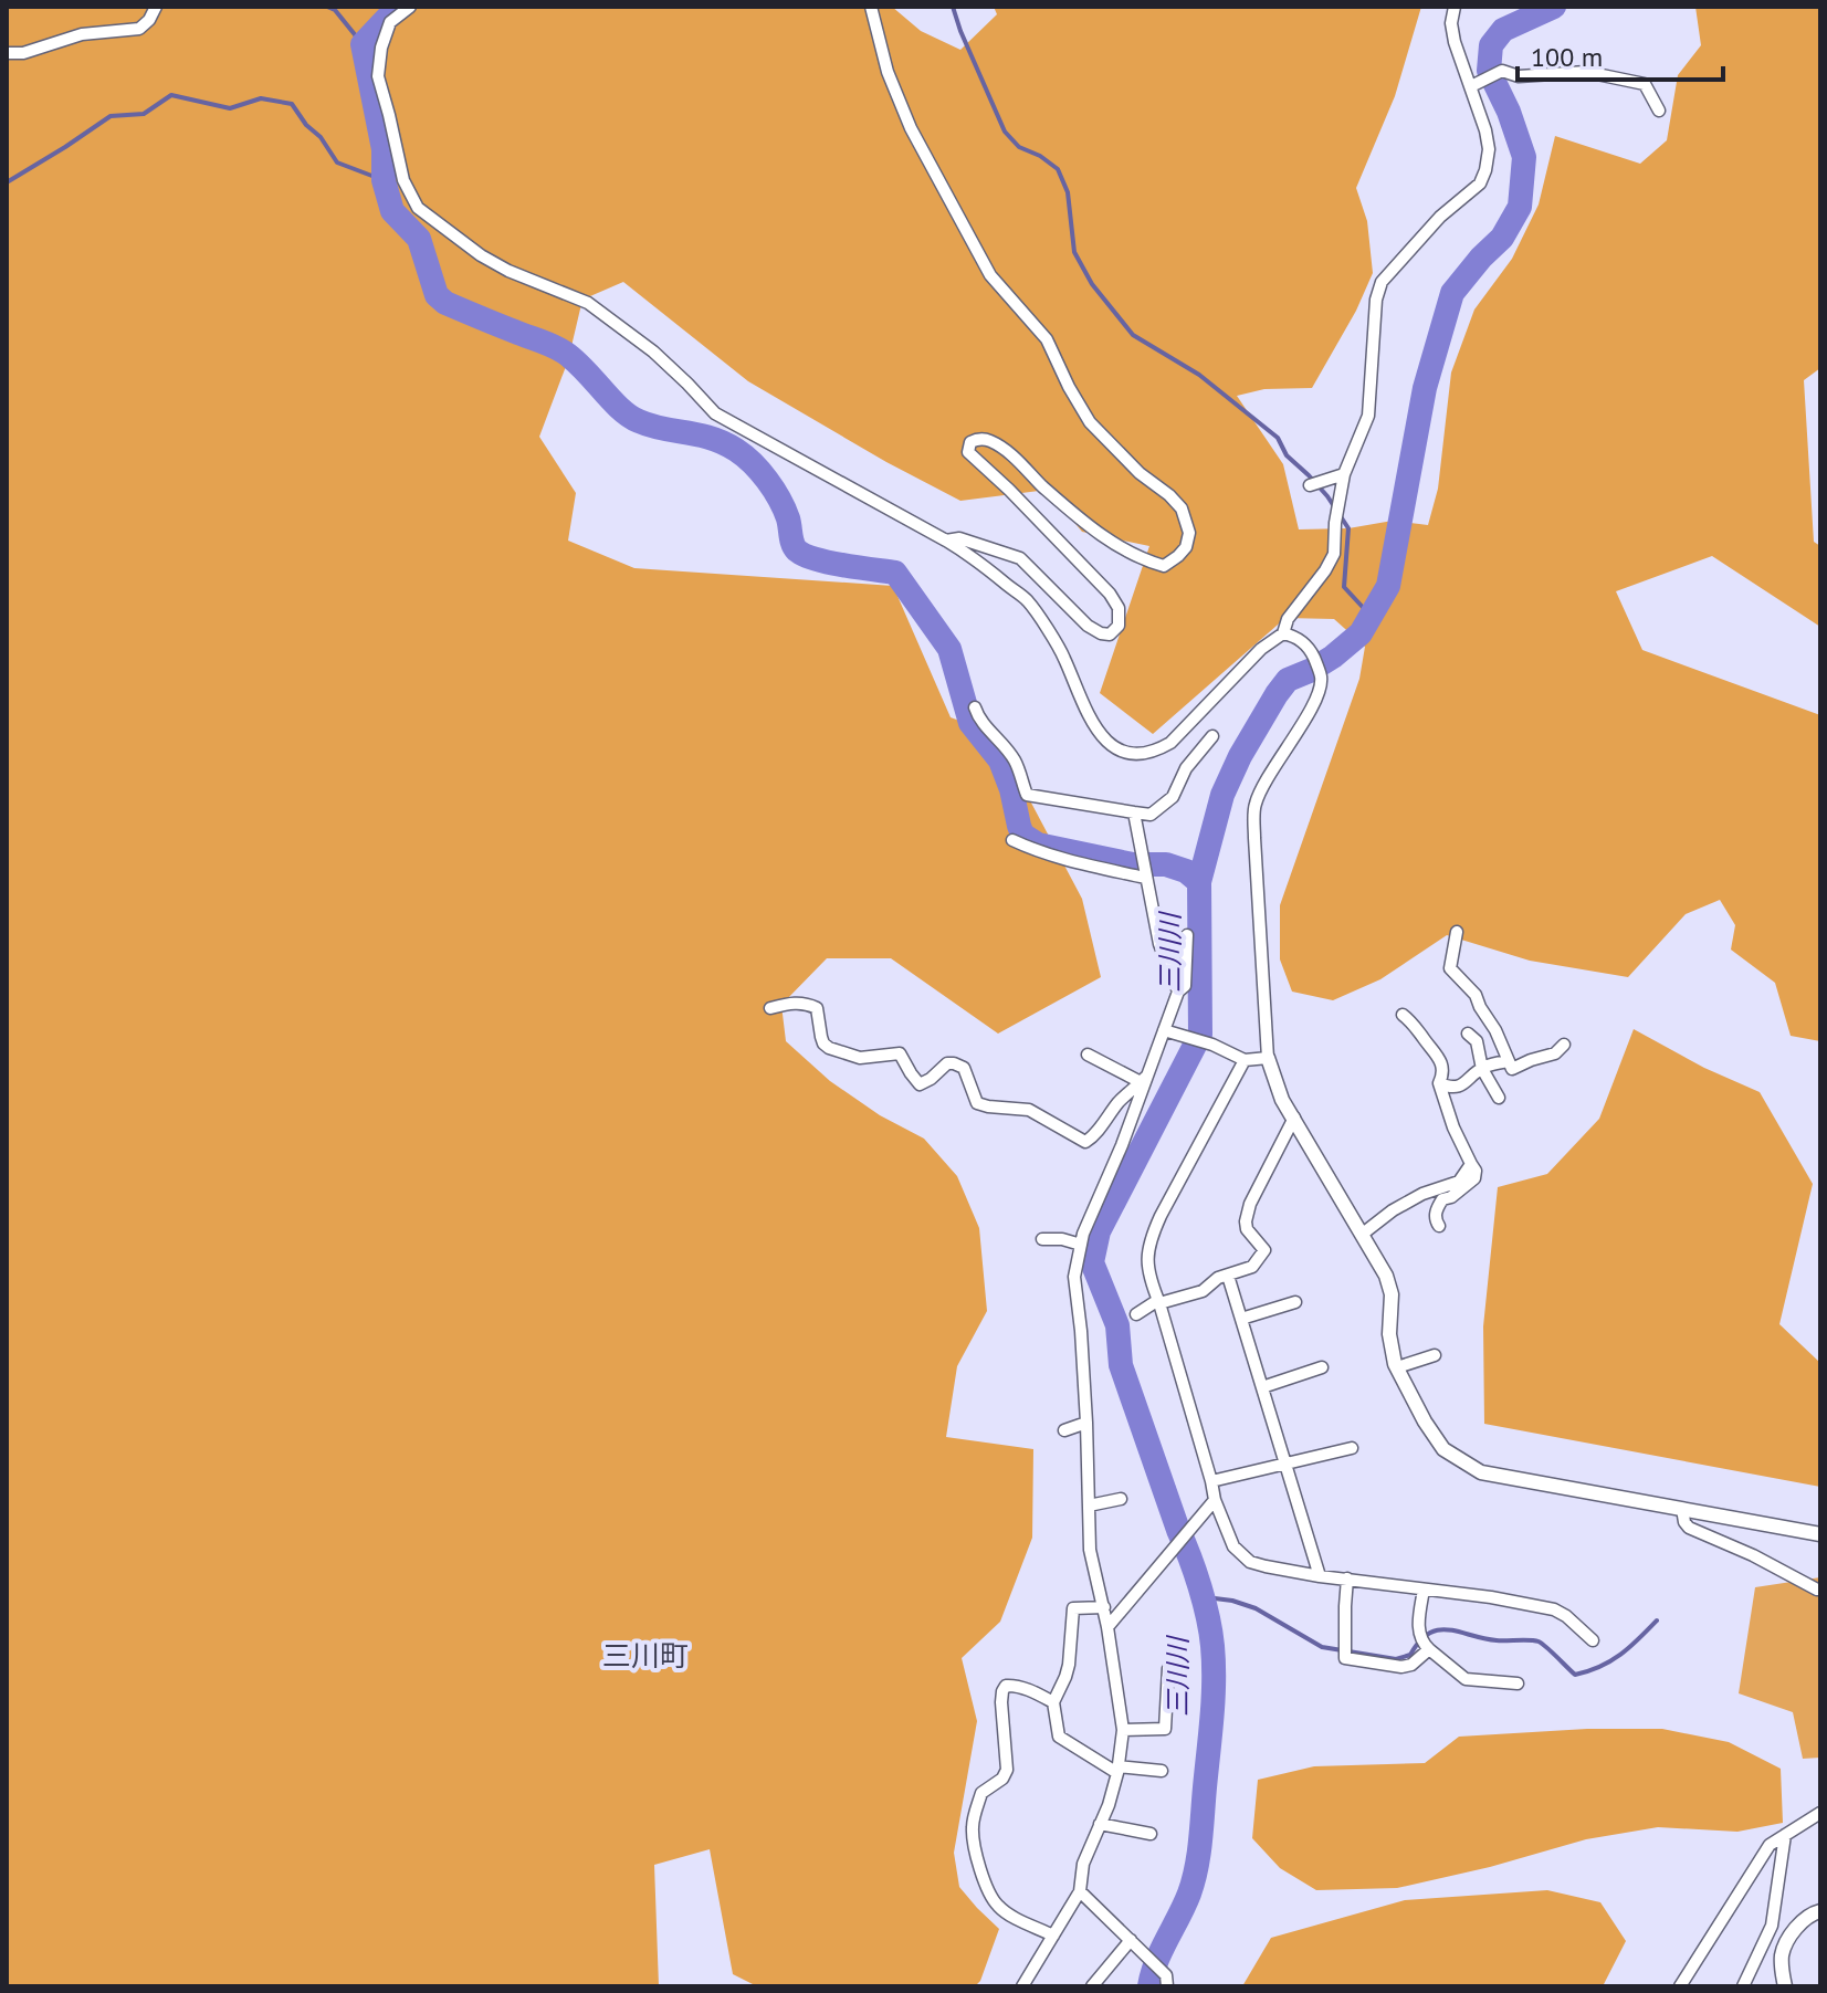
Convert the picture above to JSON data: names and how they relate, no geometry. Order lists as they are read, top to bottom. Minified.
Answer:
{"districts":["三川町"],"water":["三川川"],"scale_bar":"100 m"}
